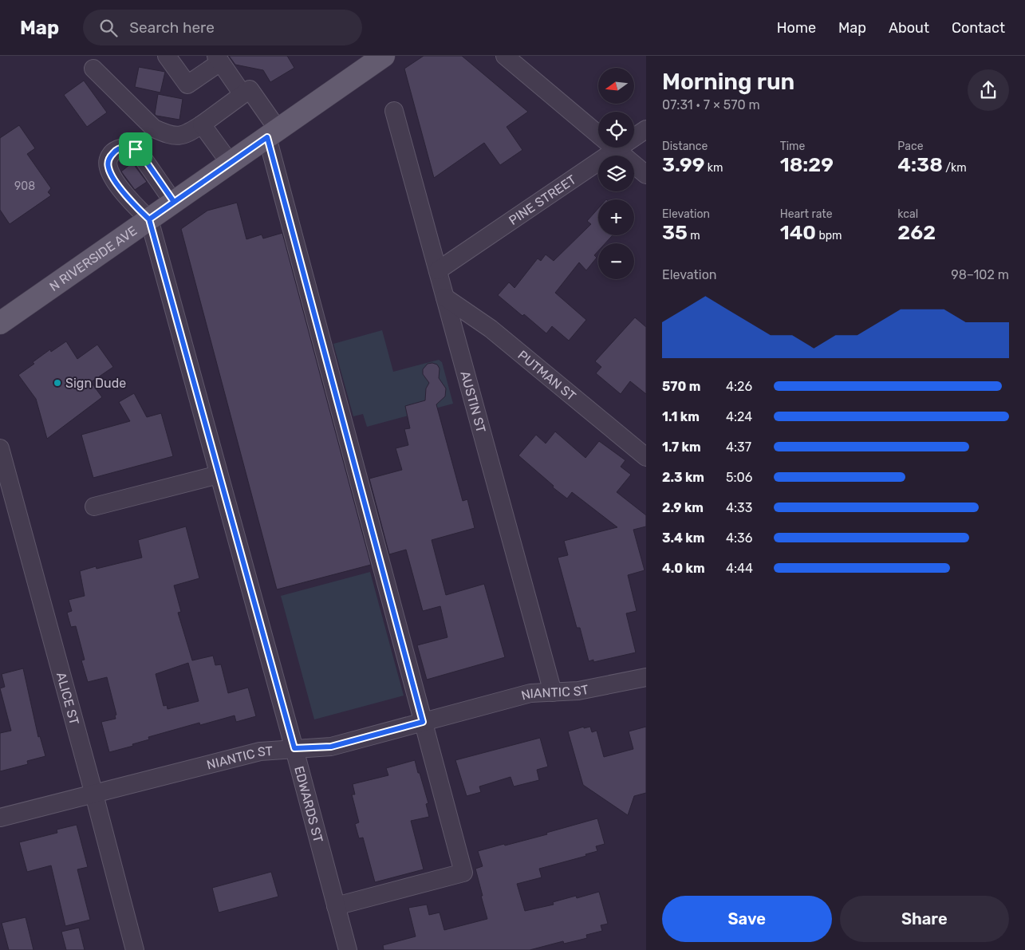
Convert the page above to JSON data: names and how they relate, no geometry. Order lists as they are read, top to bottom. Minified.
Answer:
{"streets":{"main road":["N RIVERSIDE AVE"],"street":["PINE STREET","PUTMAN ST","AUSTIN ST","NIANTIC ST","ALICE ST","EDWARDS ST"]},"crossings":[["PINE STREET","AUSTIN ST"],["N RIVERSIDE AVE","EDWARDS ST"],["PUTMAN ST","AUSTIN ST"],["AUSTIN ST","NIANTIC ST"],["NIANTIC ST","ALICE ST"],["NIANTIC ST","EDWARDS ST"]],"places":["Sign Dude"],"house_numbers":["908"],"north":"left","page":{"header":"Map","search":"Search here","nav":["Home","Map","About","Contact"],"heading":["Morning run","07:31 · 7 × 570 m"],"map_buttons":["+","−"],"stats":[["Distance","3.99 km"],["Time","18:29"],["Pace","4:38 /km"],["Elevation","35 m"],["Heart rate","140 bpm"],["kcal","262"]],"chart":["Elevation","98–102 m"],"list":[{"name":"570 m","note":"4:26"},{"name":"1.1 km","note":"4:24"},{"name":"1.7 km","note":"4:37"},{"name":"2.3 km","note":"5:06"},{"name":"2.9 km","note":"4:33"},{"name":"3.4 km","note":"4:36"},{"name":"4.0 km","note":"4:44"}],"buttons":["Save","Share"]}}
